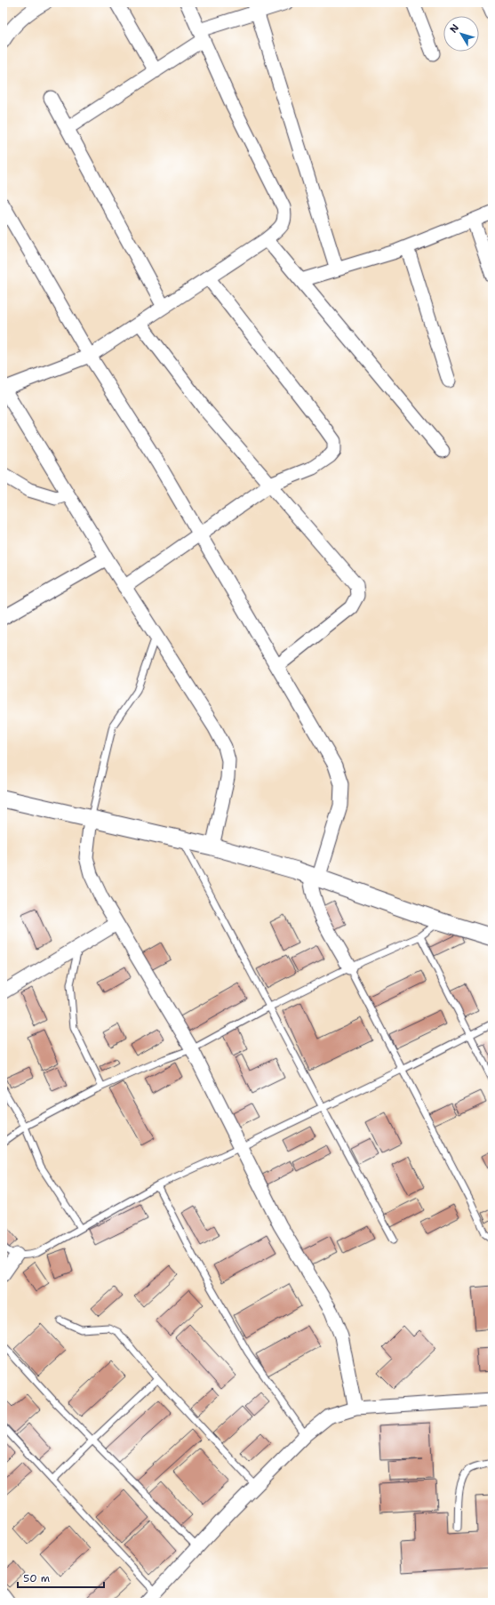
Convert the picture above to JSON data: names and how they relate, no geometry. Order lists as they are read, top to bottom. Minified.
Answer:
{"scale_bar":"50 m","north":"top left"}
